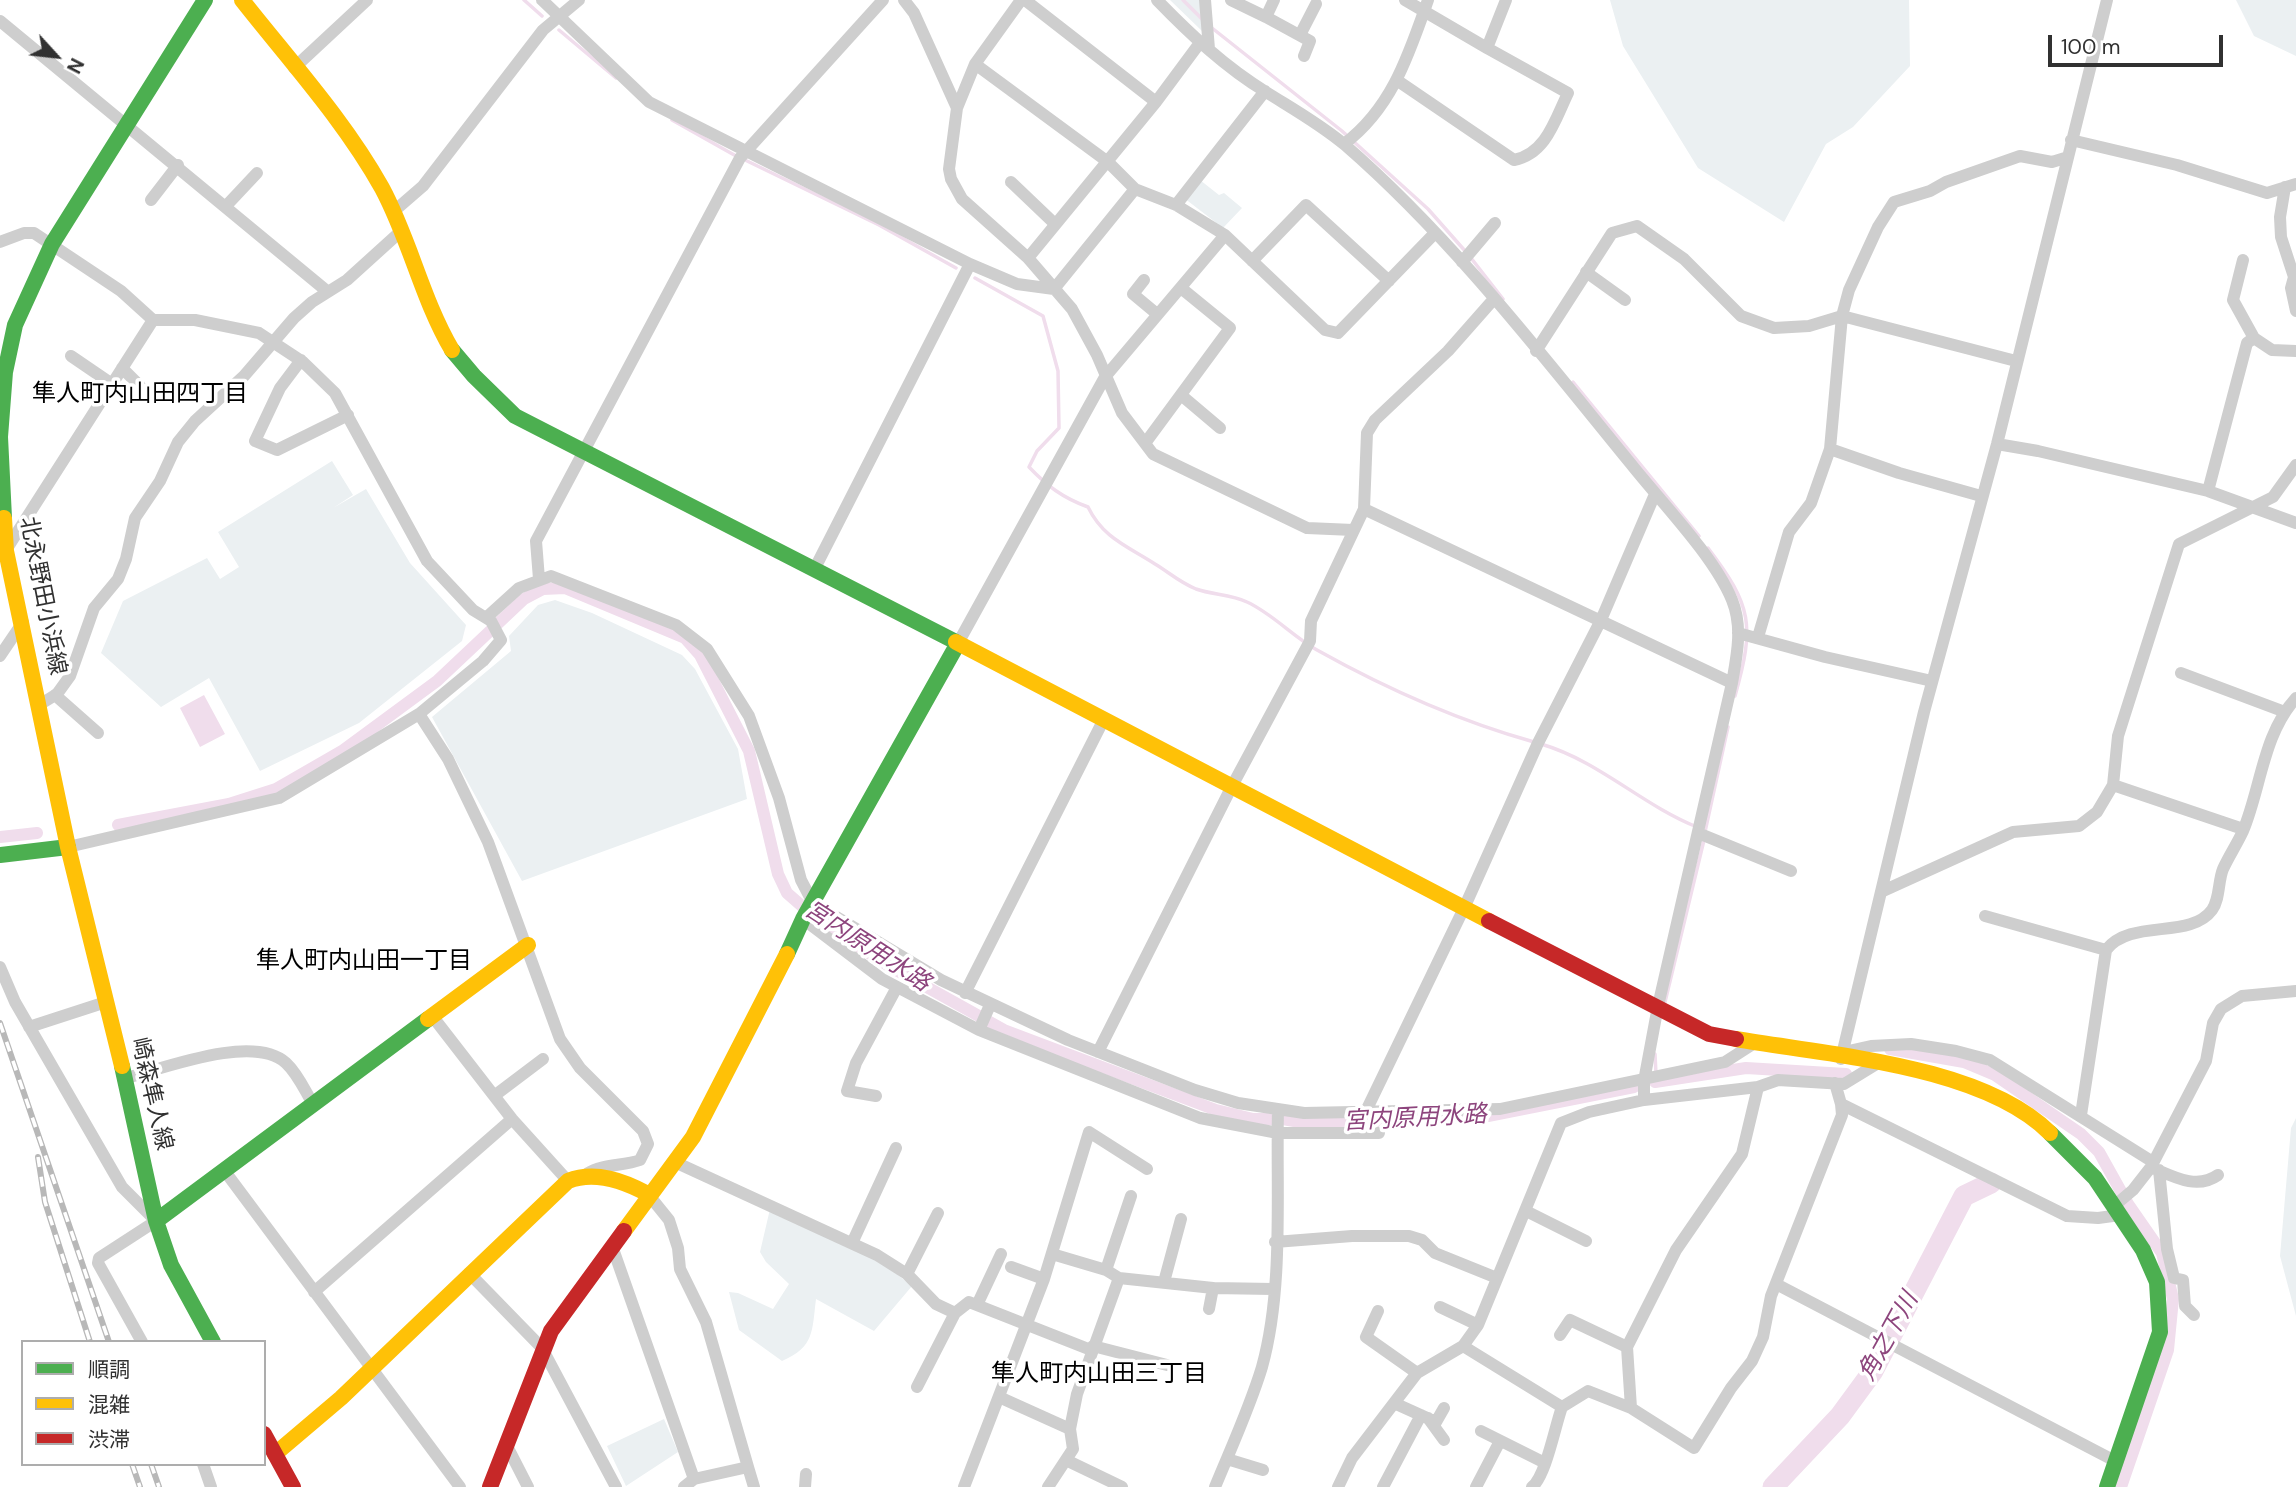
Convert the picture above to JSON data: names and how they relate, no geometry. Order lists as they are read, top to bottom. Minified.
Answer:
{"streets":{"street":["北永野田小浜線","崎森隼人線"]},"crossings":[["北永野田小浜線","崎森隼人線"]],"districts":["隼人町内山田四丁目","隼人町内山田一丁目","隼人町内山田三丁目"],"water":["宮内原用水路","角之下川"],"legend":["順調","混雑","渋滞"],"scale_bar":"100 m","north":"bottom right"}
